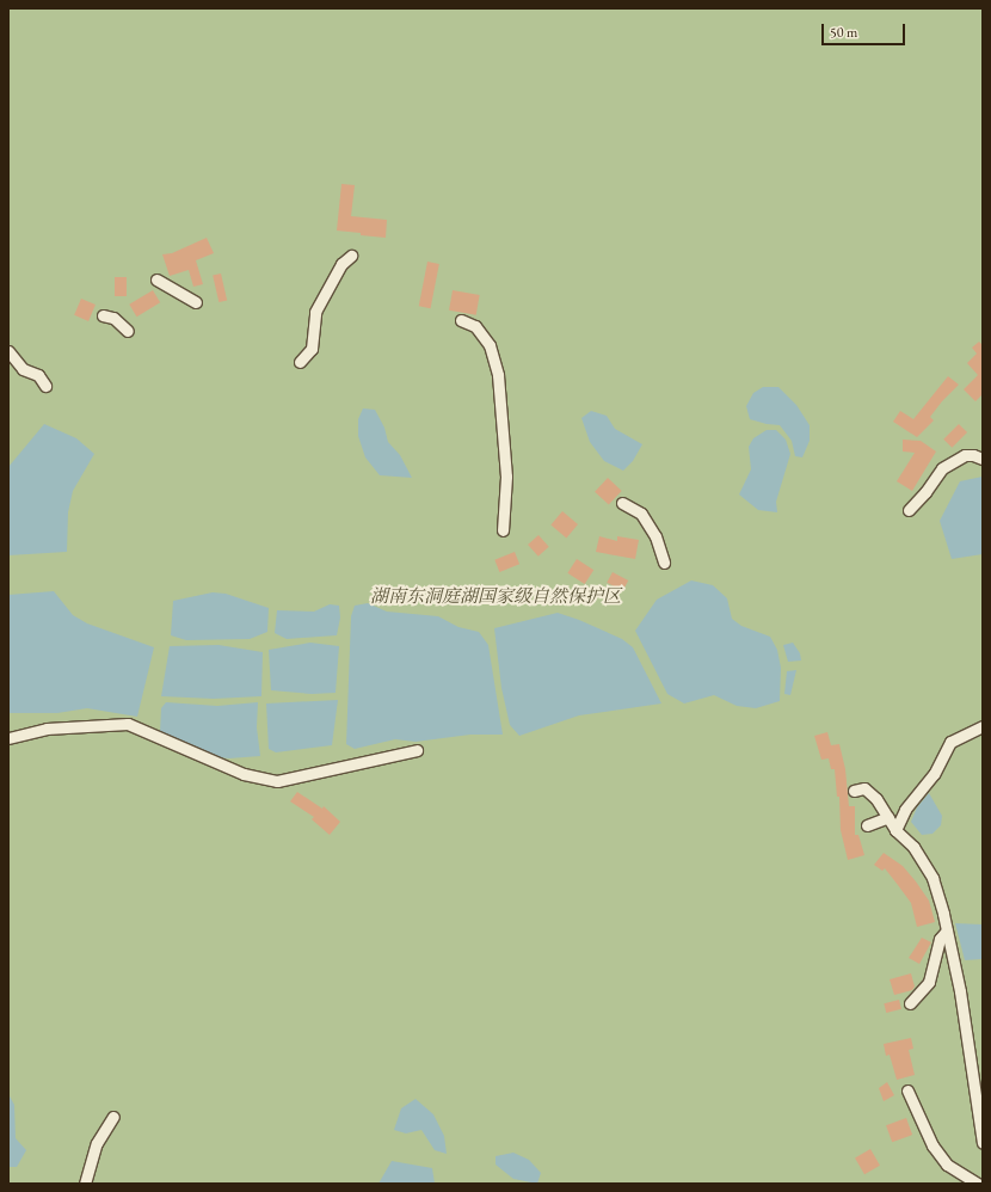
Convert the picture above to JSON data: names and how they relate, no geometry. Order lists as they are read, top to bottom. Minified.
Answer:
{"parks":["湖南东洞庭湖国家级自然保护区"],"scale_bar":"50 m"}
